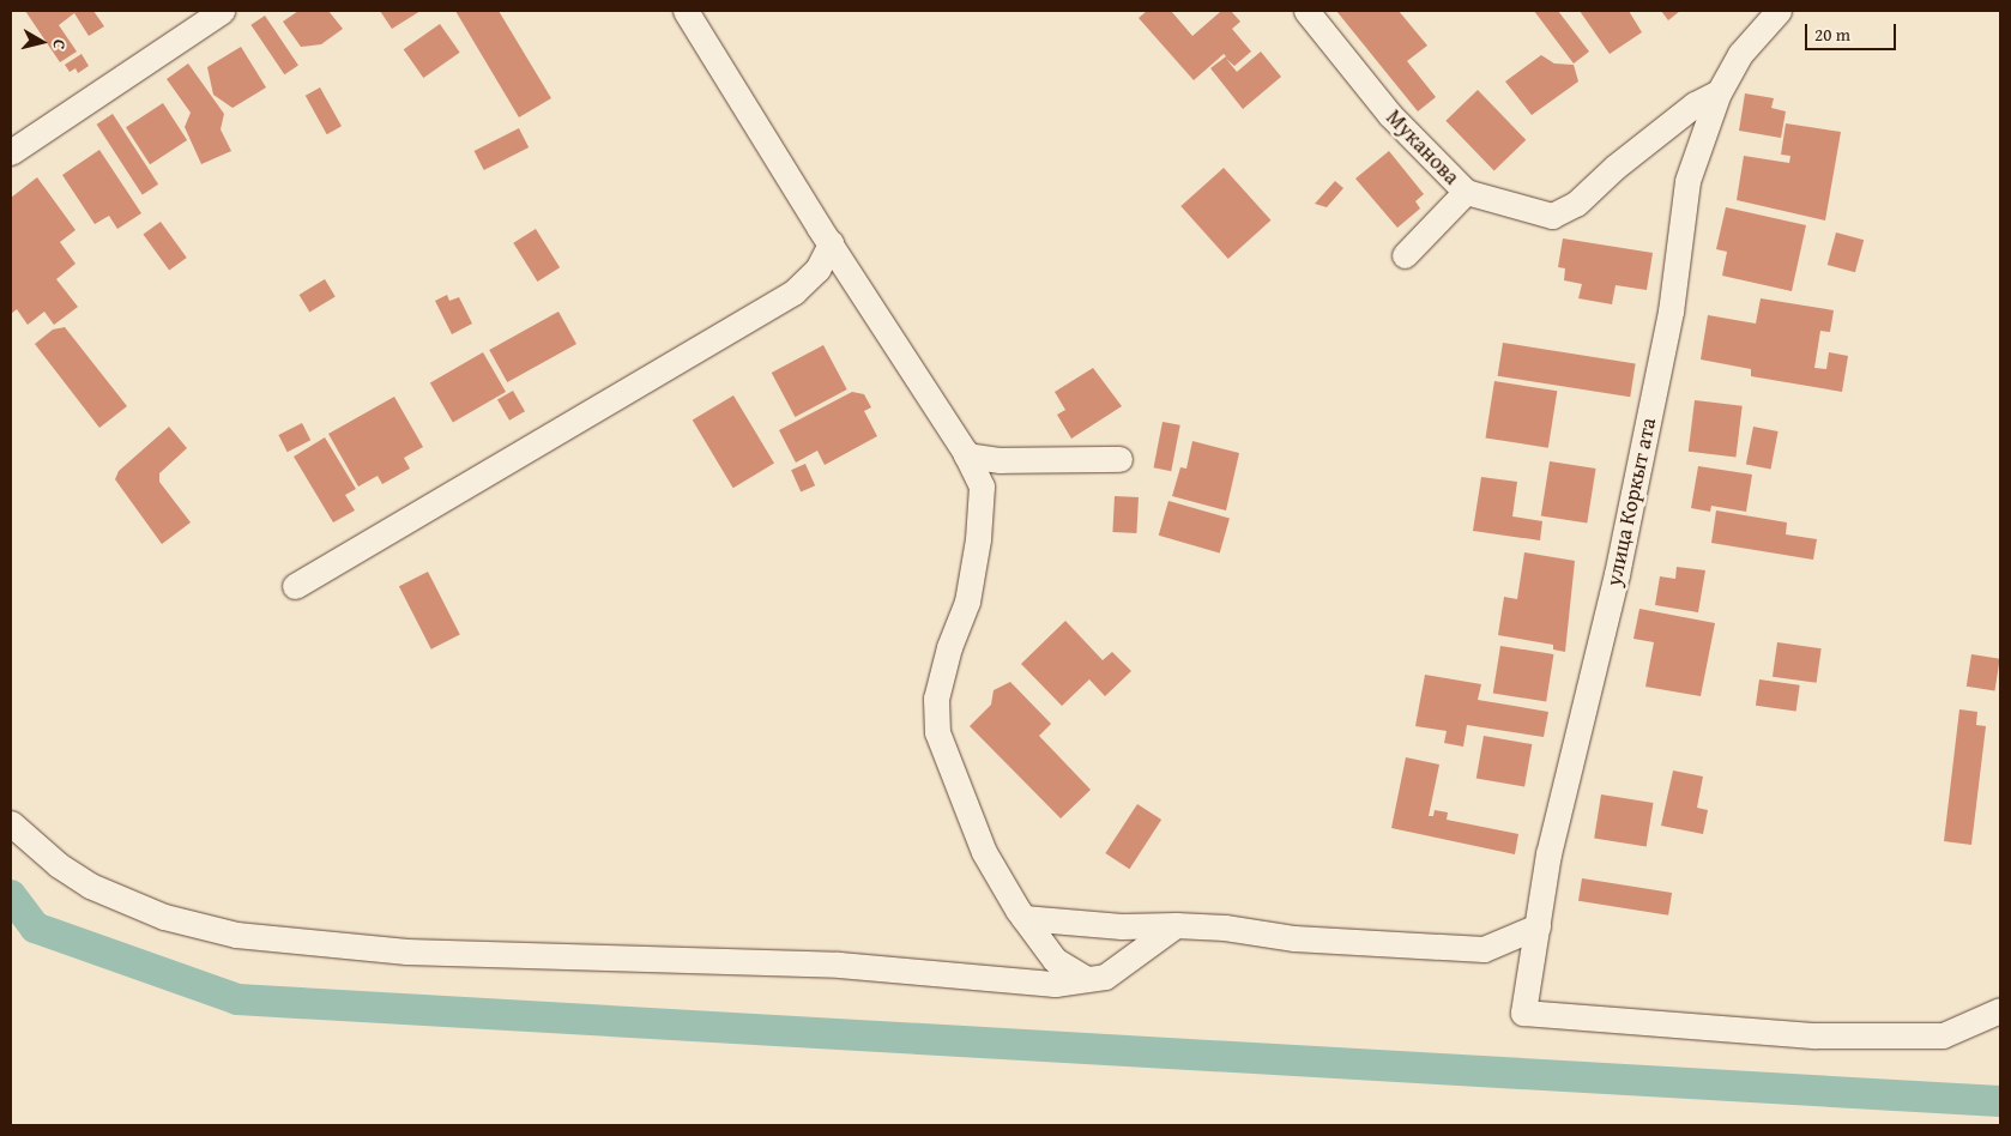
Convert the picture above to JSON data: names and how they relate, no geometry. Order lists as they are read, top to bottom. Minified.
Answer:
{"streets":{"street":["Муканова","улица Коркыт ата"]},"crossings":[["Муканова","улица Коркыт ата"]],"scale_bar":"20 m","north":"right"}
